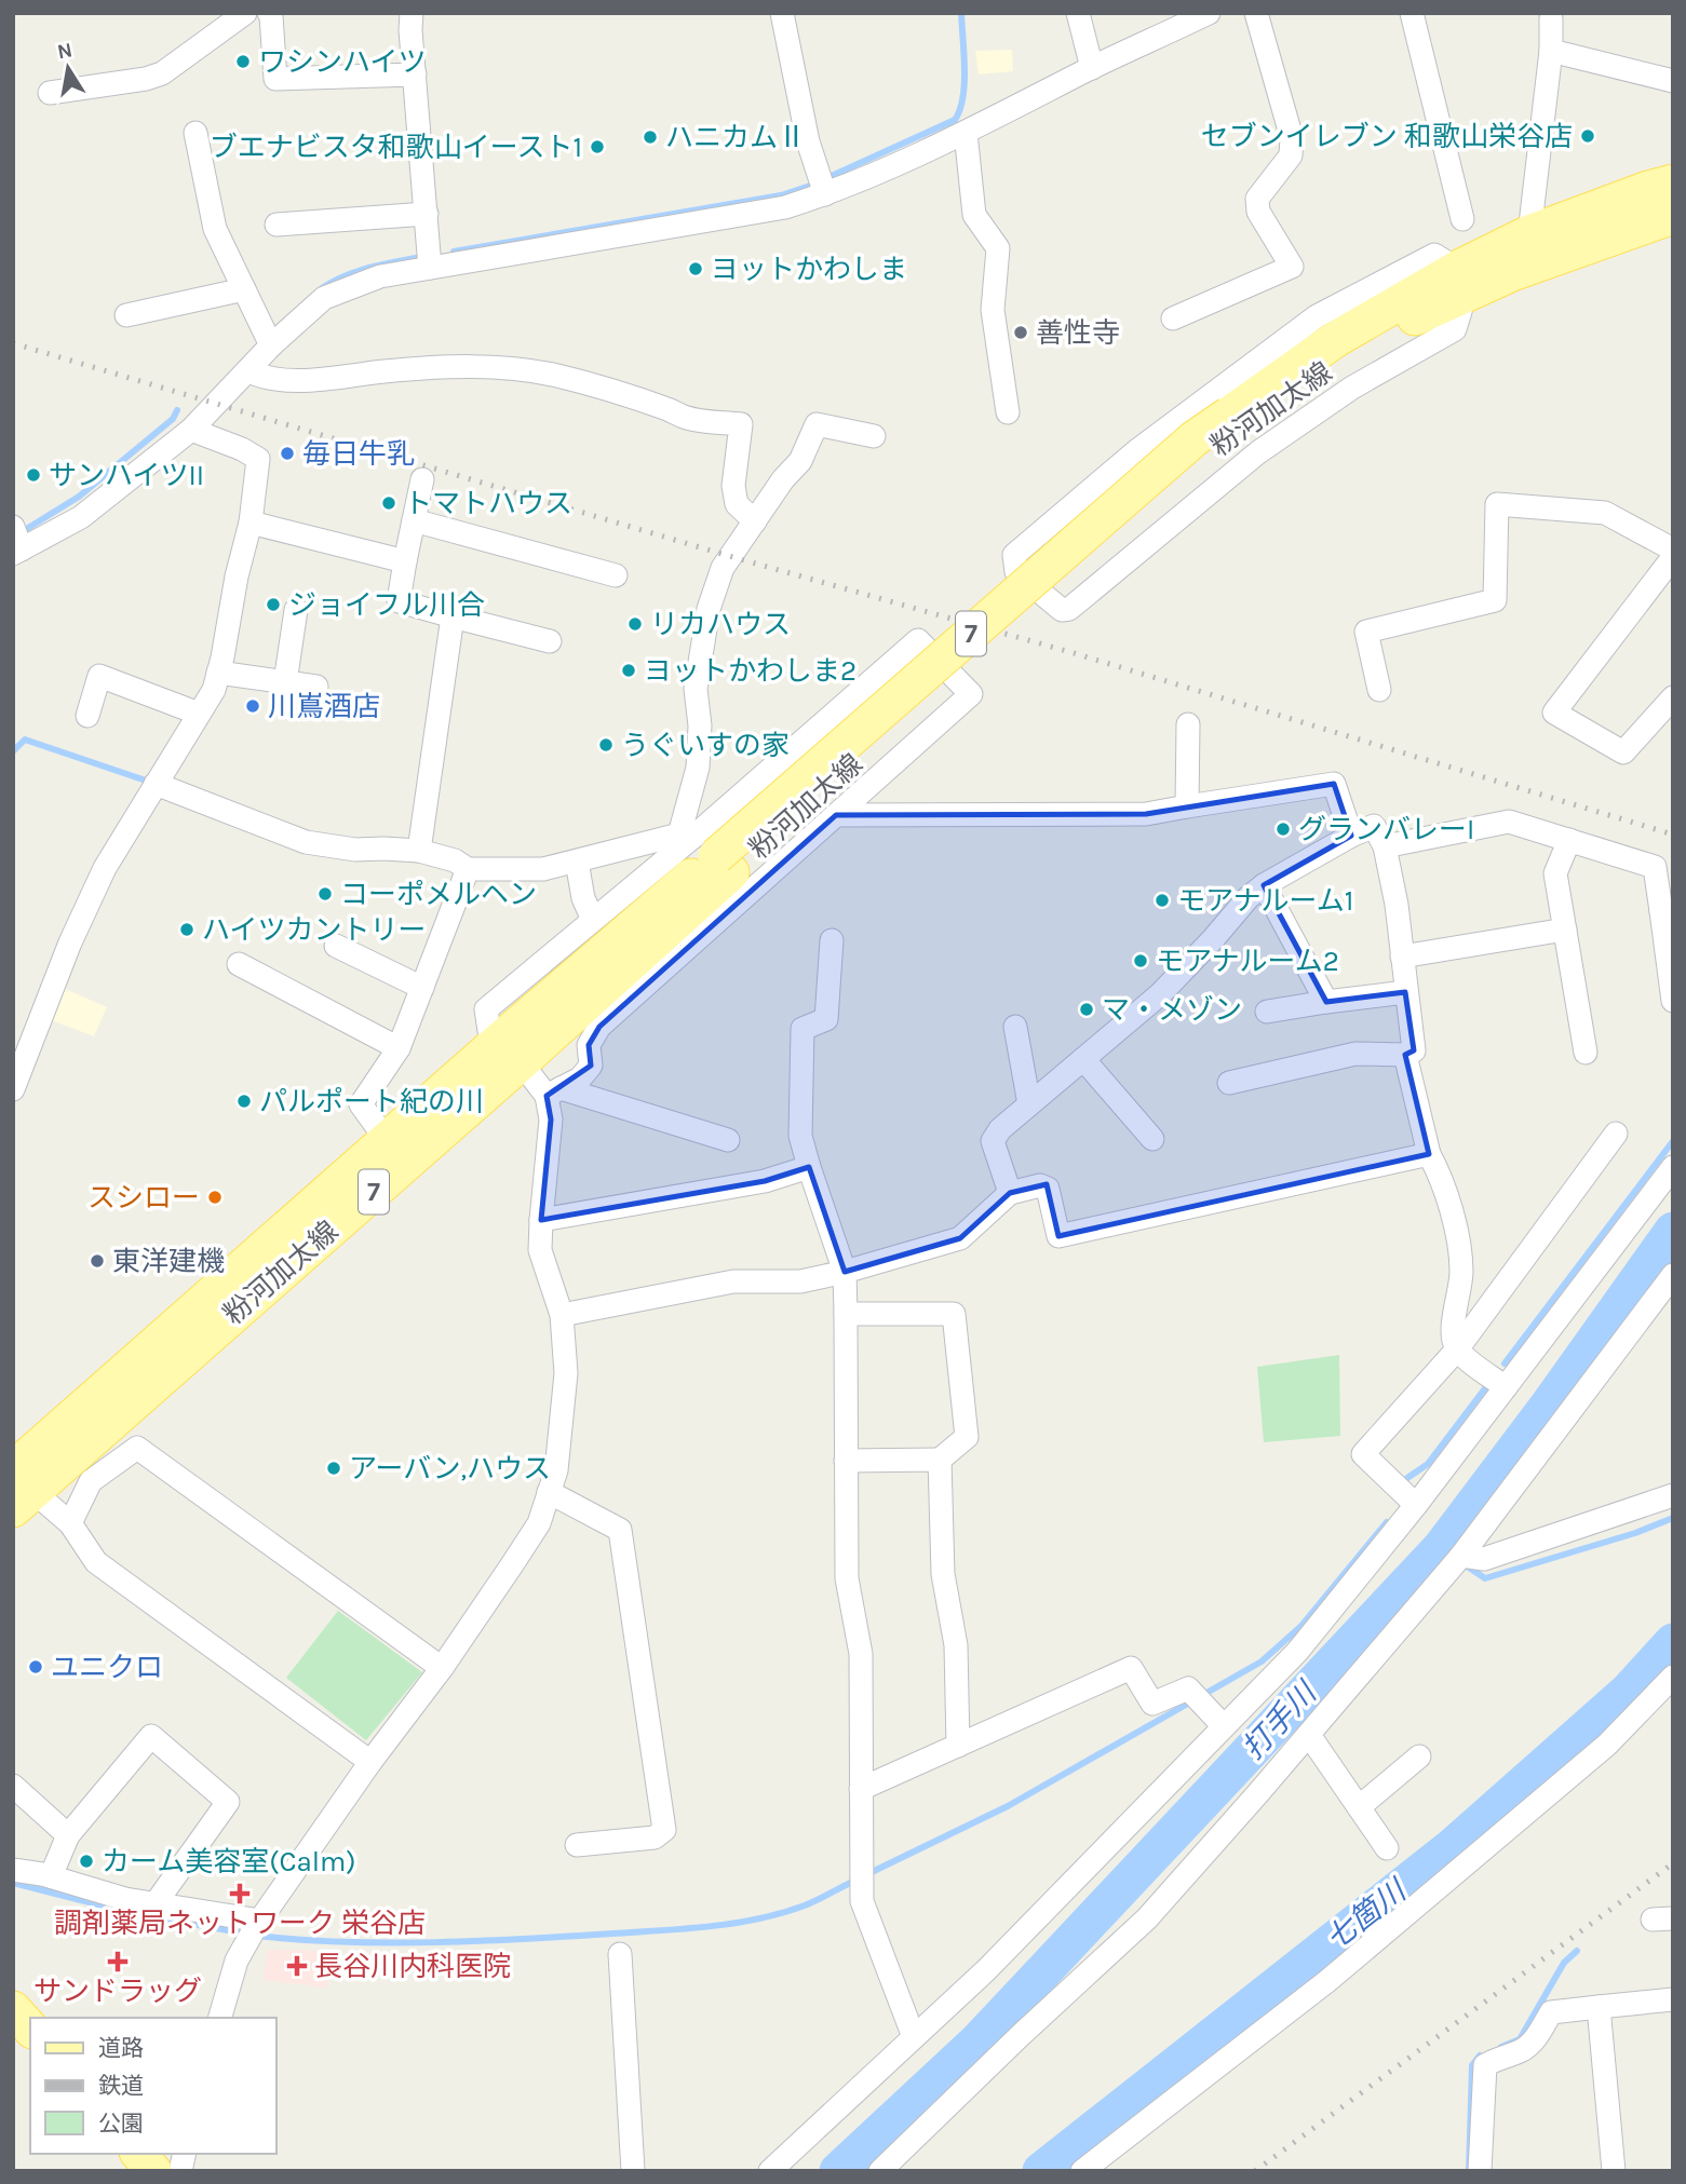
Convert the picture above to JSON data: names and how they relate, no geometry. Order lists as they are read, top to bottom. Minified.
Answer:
{"streets":{"main road":["粉河加太線","7"]},"water":["打手川","七箇川"],"places":{"other":["ワシンハイツ","セブンイレブン 和歌山栄谷店","ハニカムⅡ","ブエナビスタ和歌山イースト1","ヨットかわしま","善性寺","毎日牛乳","サンハイツII","トマトハウス","ジョイフル川合","リカハウス","ヨットかわしま2","川嶌酒店","うぐいすの家","グランバレーI","コーポメルヘン","モアナルーム1","ハイツカントリー","モアナルーム2","マ・メゾン","パルポート紀の川","スシロー","東洋建機","アーバン,ハウス","ユニクロ","カーム美容室(Calm)"],"health":["調剤薬局ネットワーク 栄谷店","サンドラッグ","長谷川内科医院"]},"legend":["道路","鉄道","公園"],"north":"top"}
